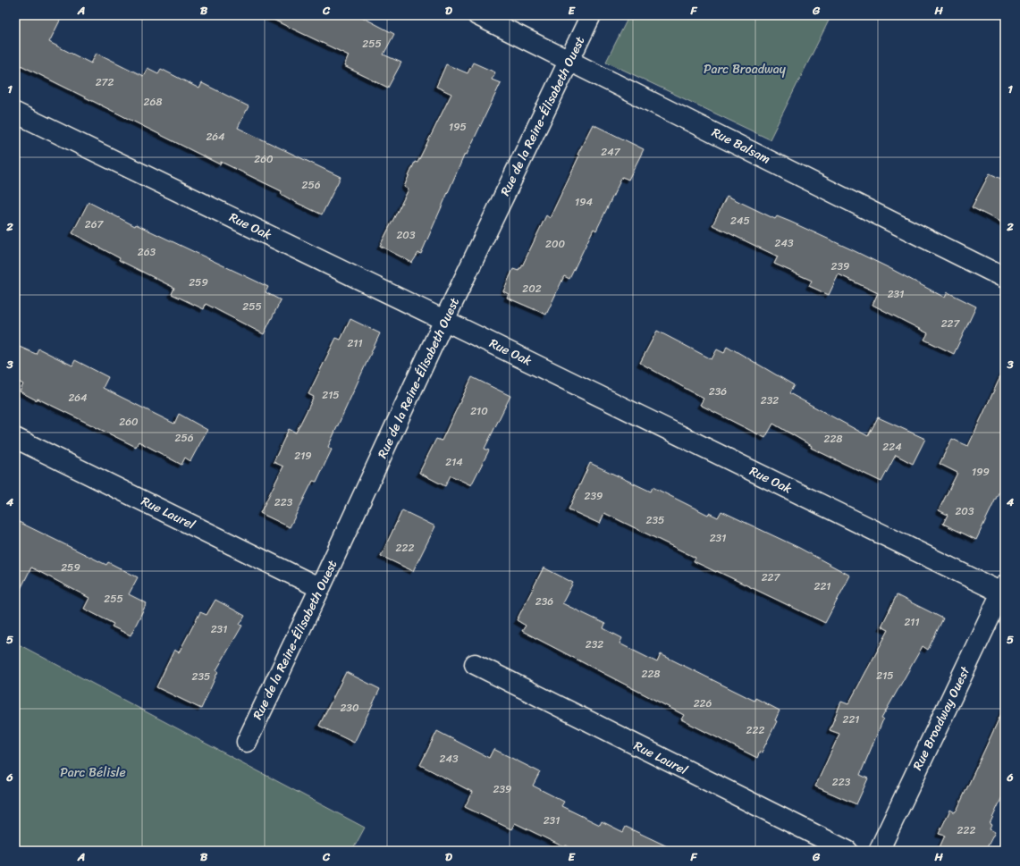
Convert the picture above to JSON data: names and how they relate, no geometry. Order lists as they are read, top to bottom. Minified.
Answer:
{"streets":{"street":["Rue de la Reine-Élisabeth Ouest","Rue Balsam","Rue Oak","Rue Laurel","Rue Broadway Ouest"]},"crossings":[["Rue de la Reine-Élisabeth Ouest","Rue Balsam"],["Rue de la Reine-Élisabeth Ouest","Rue Oak"],["Rue de la Reine-Élisabeth Ouest","Rue Laurel"],["Rue Oak","Rue Broadway Ouest"]],"parks":["Parc Broadway","Parc Bélisle"],"house_numbers":["255","272","268","195","264","247","260","256","194","245","267","203","243","200","263","239","259","202","231","255","227","211","236","215","264","232","210","260","256","228","224","219","214","199","239","223","203","235","231","222","259","227","221","255","236","211","231","232","228","215","235","226","230","221","222","243","223","239","231","222"],"grid":{"columns":["A","B","C","D","E","F","G","H"],"rows":["1","2","3","4","5","6"]}}
